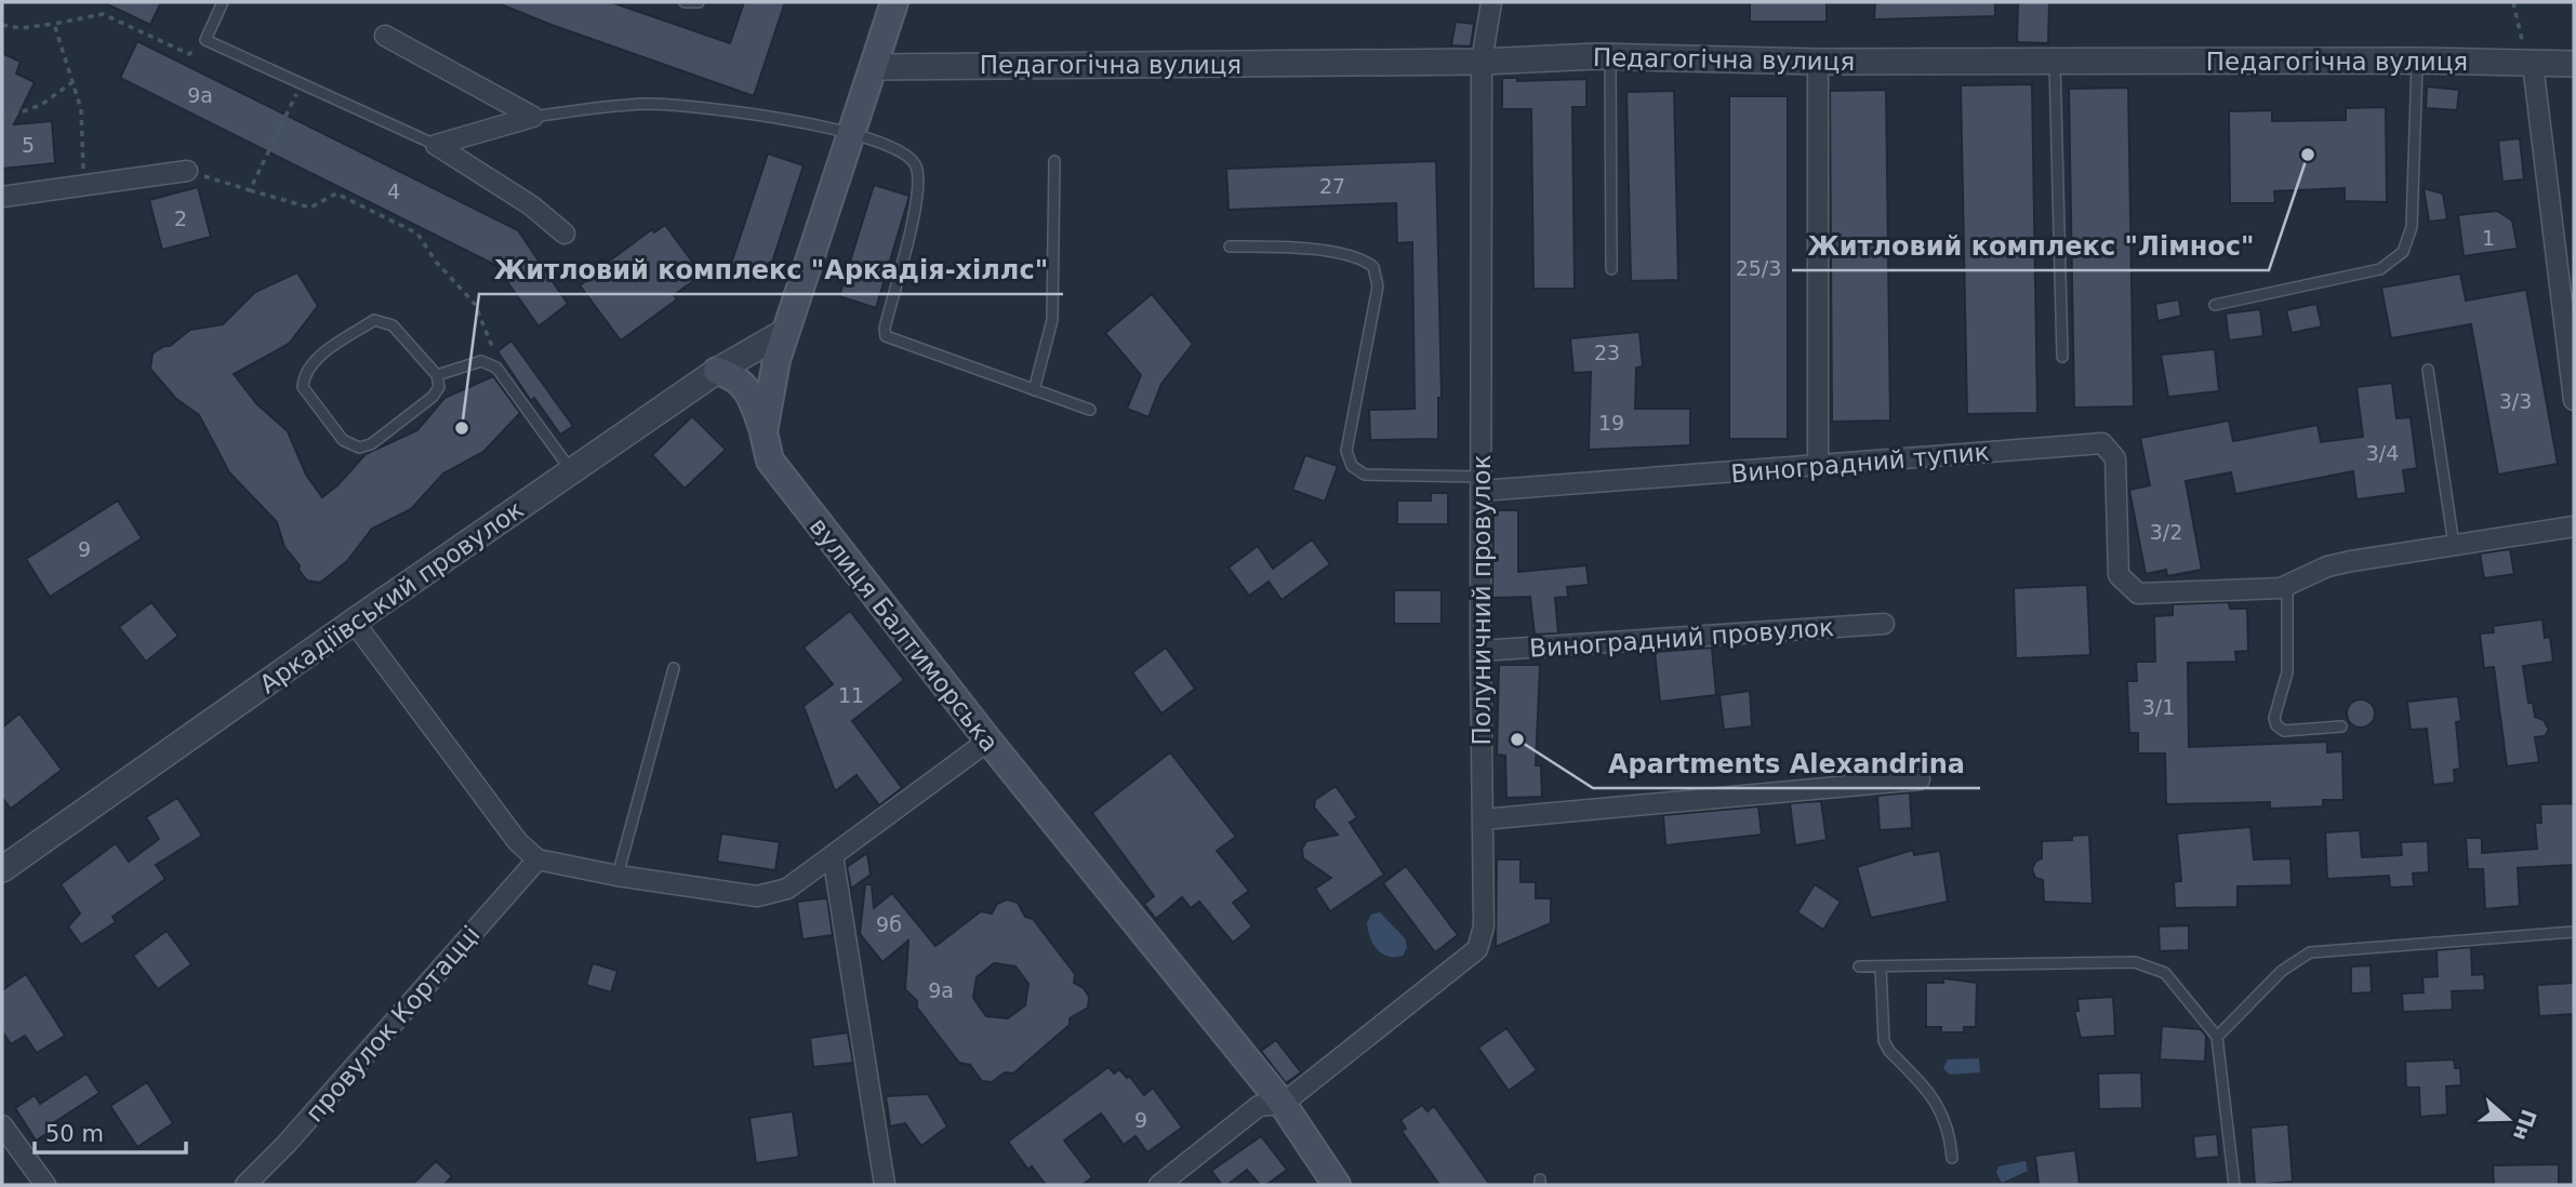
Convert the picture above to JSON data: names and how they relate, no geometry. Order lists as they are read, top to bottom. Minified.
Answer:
{"streets":{"main road":["вулиця Балтиморська"],"street":["Педагогічна вулиця","Виноградний тупик","Аркадіївський провулок","Полуничний провулок","Виноградний провулок","провулок Кортацці"]},"crossings":[["Педагогічна вулиця","Полуничний провулок"],["Педагогічна вулиця","вулиця Балтиморська"],["Виноградний тупик","Полуничний провулок"],["Аркадіївський провулок","вулиця Балтиморська"],["Полуничний провулок","вулиця Балтиморська"],["Полуничний провулок","Виноградний провулок"]],"places":["Житловий комплекс \"Лімнос\"","Житловий комплекс \"Аркадія-хіллс\"","Apartments Alexandrina"],"house_numbers":["9а","5","27","4","2","1","25/3","23","3/3","19","3/4","3/2","9","11","3/1","9б","9а","9"],"scale_bar":"50 m","north":"right"}
